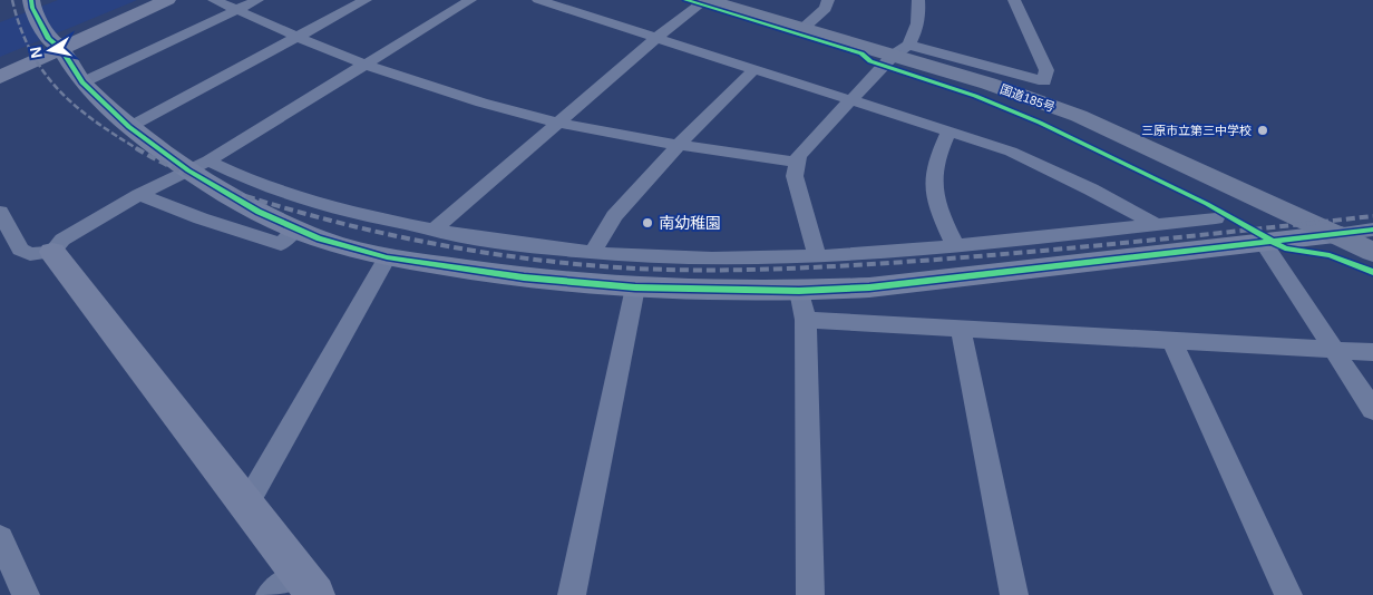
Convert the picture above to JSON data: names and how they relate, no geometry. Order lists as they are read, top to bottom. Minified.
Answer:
{"streets":{"highway":["国道185号"]},"places":["三原市立第三中学校","南幼稚園"],"north":"left"}
